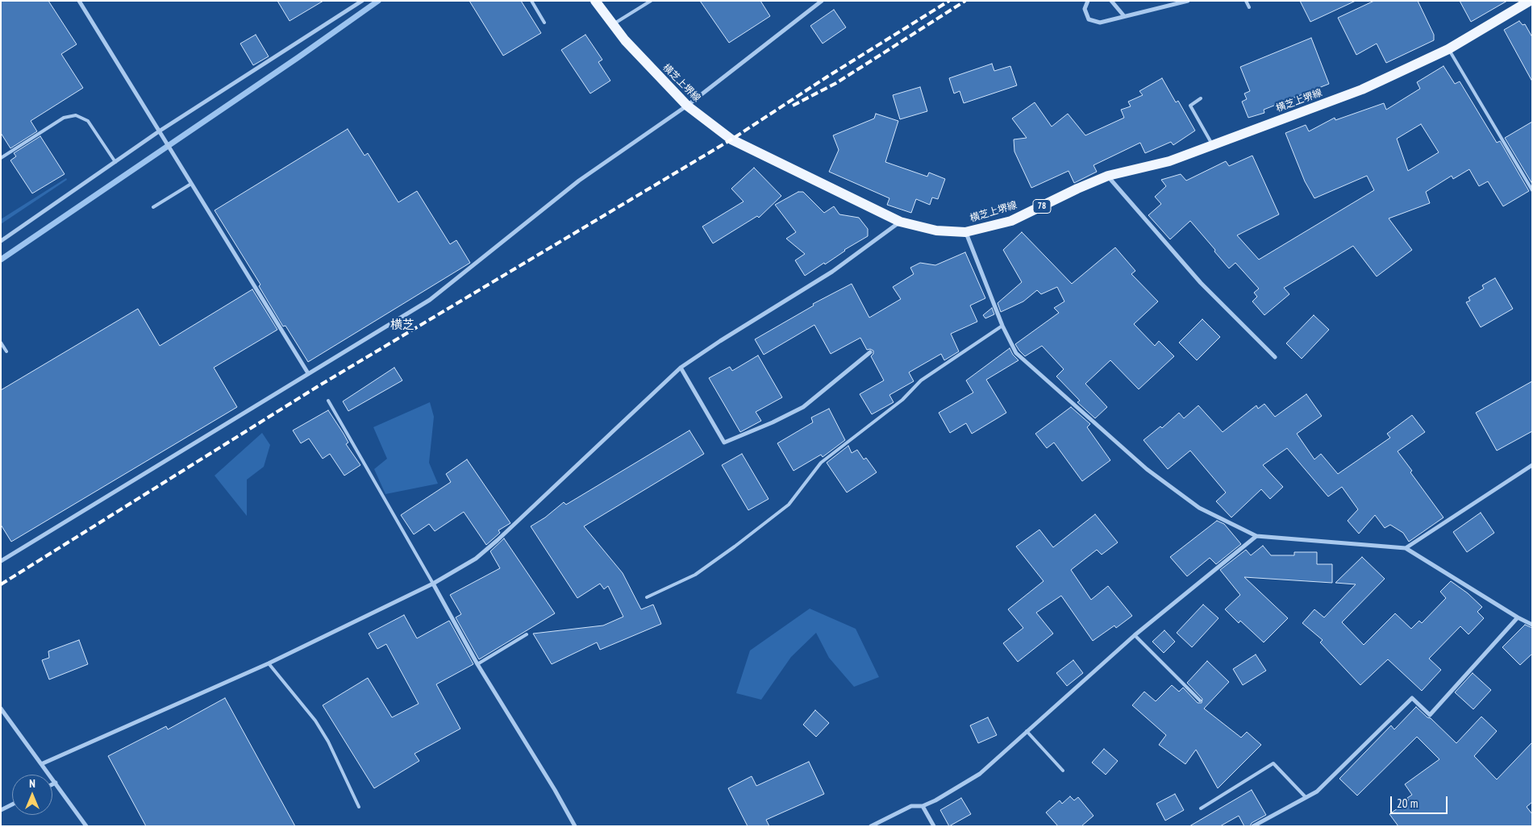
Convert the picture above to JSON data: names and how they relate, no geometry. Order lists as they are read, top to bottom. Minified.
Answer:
{"streets":{"main road":["横芝上堺線","78"]},"districts":["横芝"],"scale_bar":"20 m","north":"top"}
